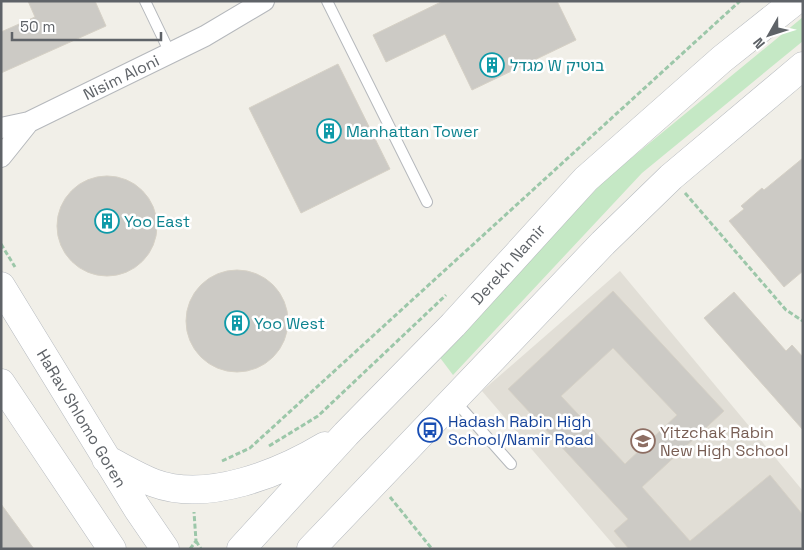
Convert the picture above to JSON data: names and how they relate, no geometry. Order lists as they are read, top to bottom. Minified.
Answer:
{"streets":{"main road":["Derekh Namir","HaRav Shlomo Goren"],"street":["Nisim Aloni"]},"places":{"building":["מגדל W בוטיק","Manhattan Tower","Yoo East","Yoo West"],"bus stop":["Hadash Rabin High School/Namir Road"],"school or university":["Yitzchak Rabin New High School"]},"scale_bar":"50 m","north":"bottom left"}
